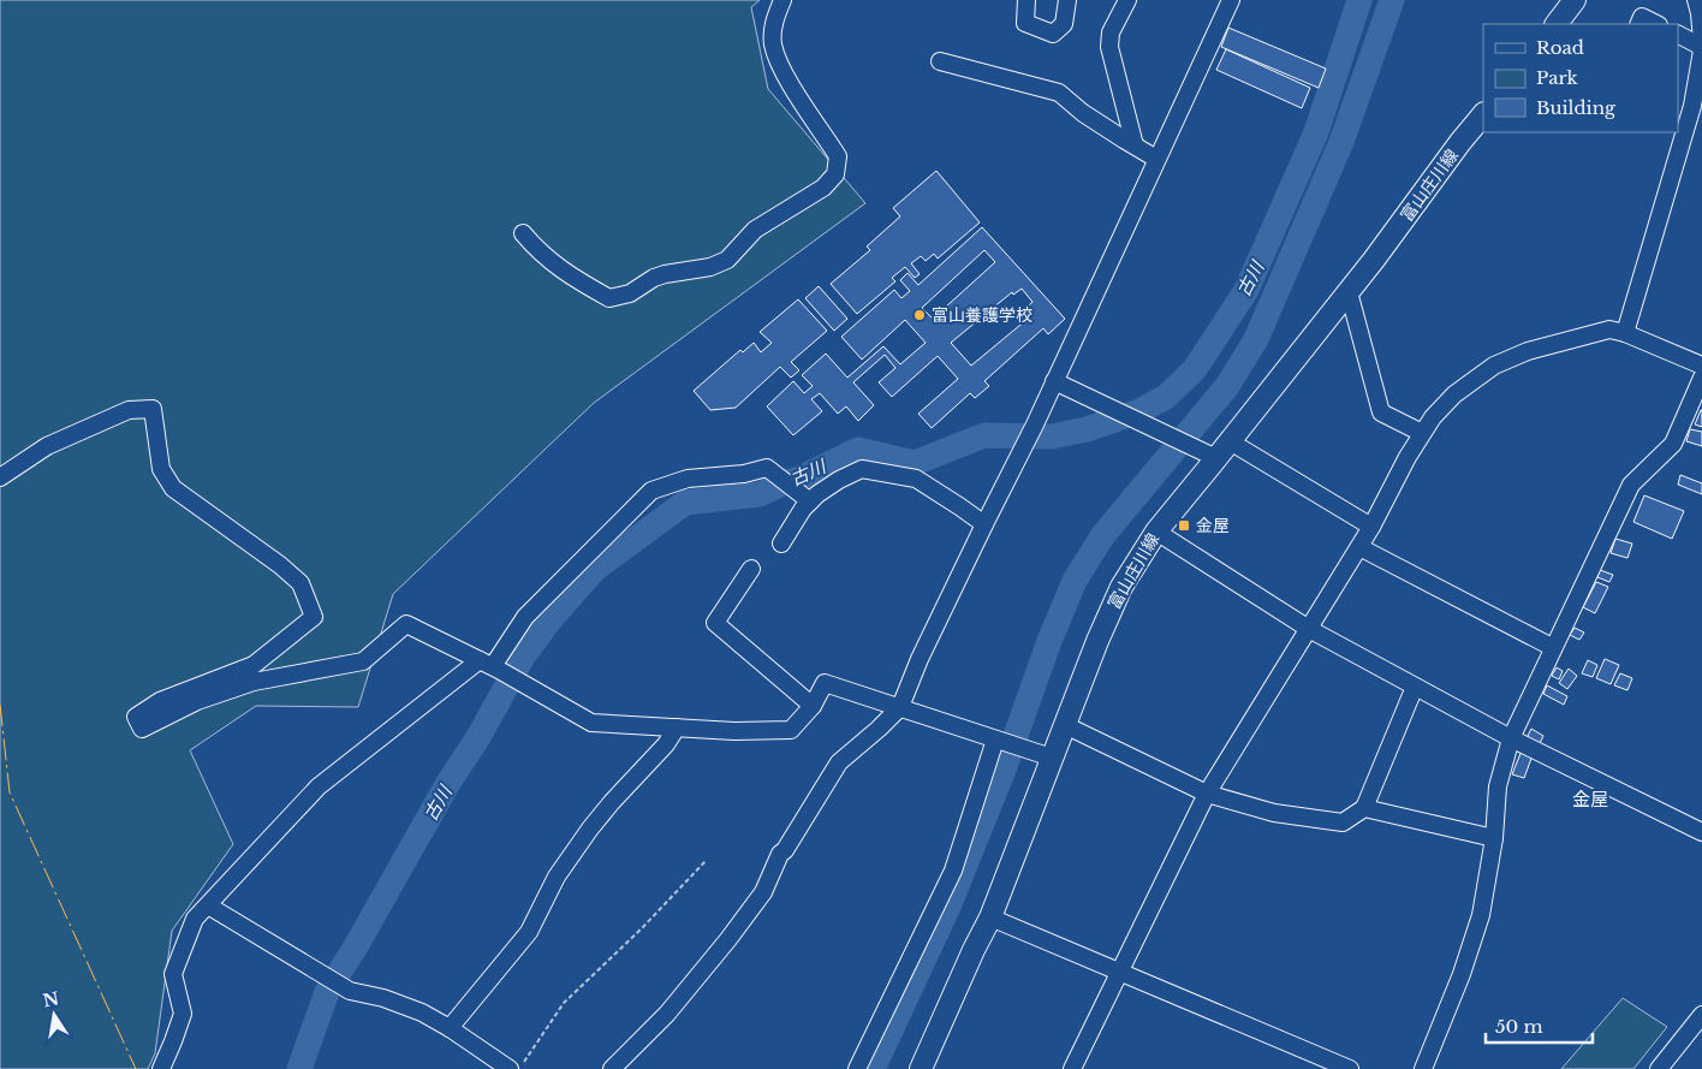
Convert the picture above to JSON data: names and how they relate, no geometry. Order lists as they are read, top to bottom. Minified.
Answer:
{"streets":{"main road":["富山庄川線"]},"districts":["金屋"],"water":["古川"],"places":{"other":["富山養護学校"],"transit":["金屋"]},"legend":["Road","Park","Building"],"scale_bar":"50 m","north":"top"}
